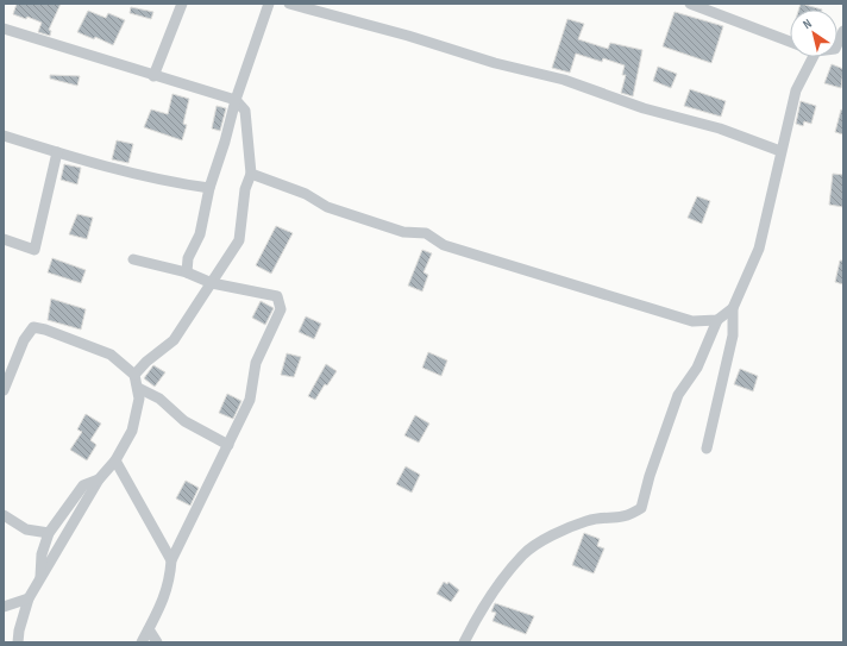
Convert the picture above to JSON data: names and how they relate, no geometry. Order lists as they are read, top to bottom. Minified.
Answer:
{"north":"top left"}
